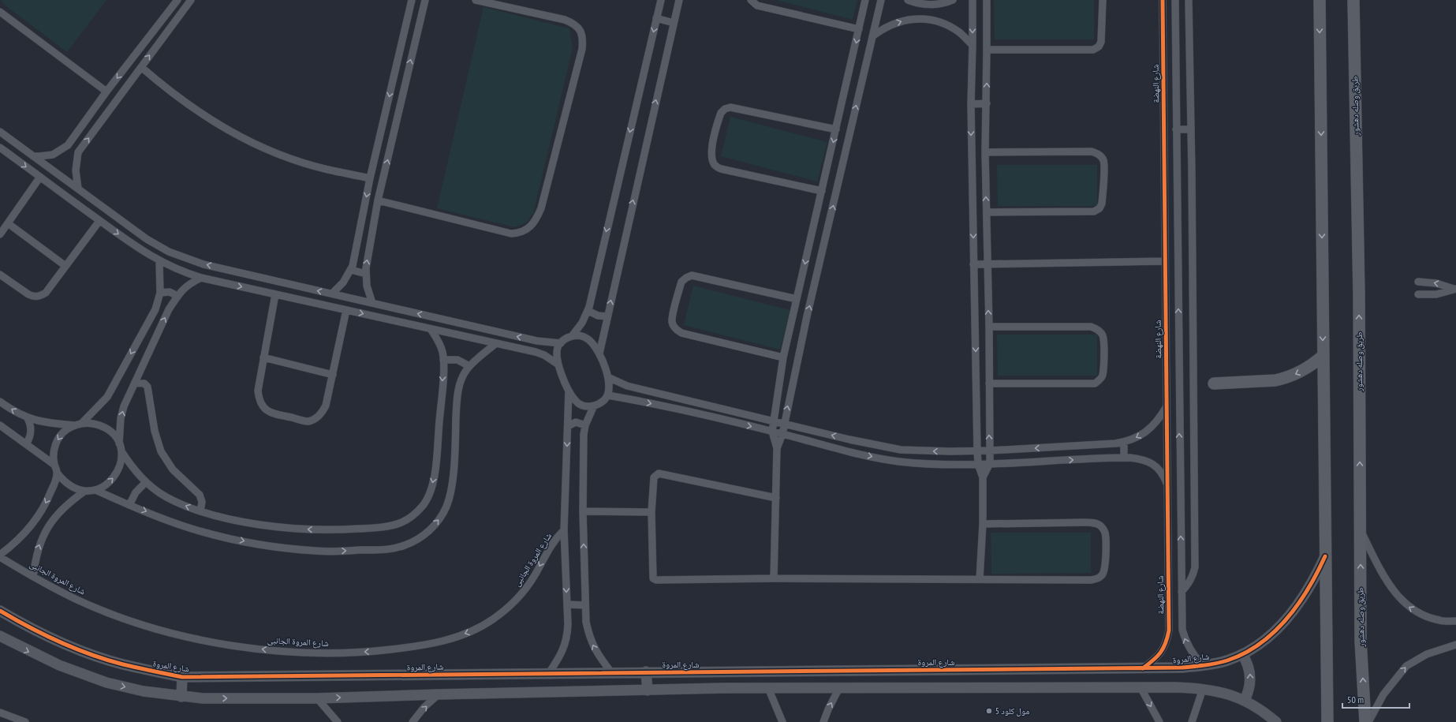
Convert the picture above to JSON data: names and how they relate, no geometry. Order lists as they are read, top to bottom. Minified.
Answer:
{"streets":{"main road":["طريق وصله دهشور"],"street":["شارع النهضة","شارع المروة الجانبى","شارع المروة"]},"crossings":[["شارع النهضة","شارع المروة"]],"places":["مول كلود 5"],"scale_bar":"50 m"}
